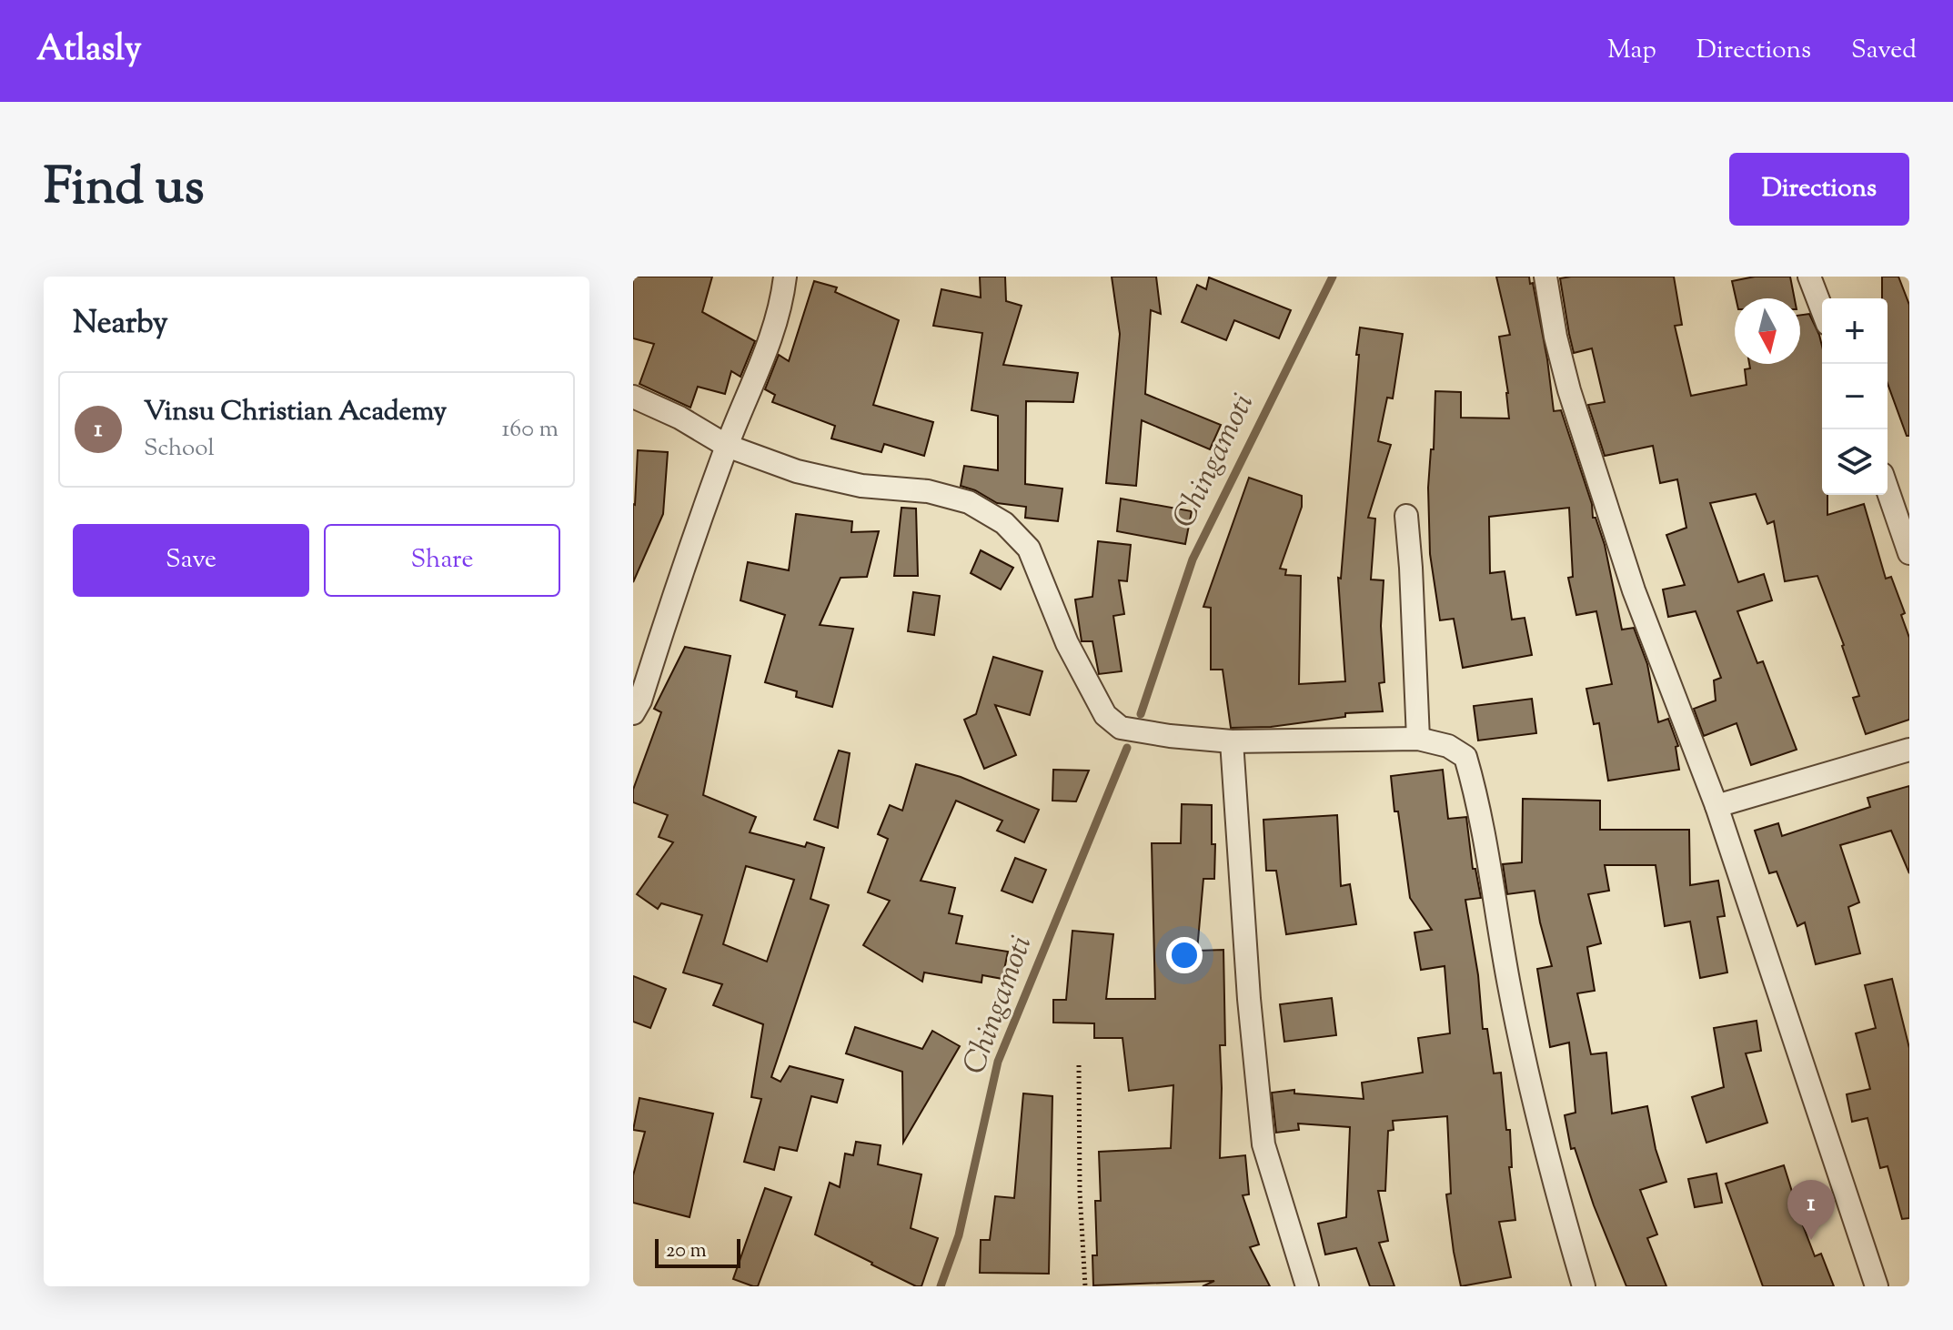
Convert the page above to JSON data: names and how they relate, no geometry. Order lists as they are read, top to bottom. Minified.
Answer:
{"water":["Chingamoti"],"scale_bar":"20 m","north":"bottom","page":{"header":"Atlasly","nav":["Map","Directions","Saved"],"title":"Find us","buttons":["Directions",["Save","Share"]],"heading":"Nearby","map_buttons":["+","−"],"list":[{"mark":"1","name":"Vinsu Christian Academy","note":"School","value":"160 m"}],"pins":"1","scale":"20 m"}}
